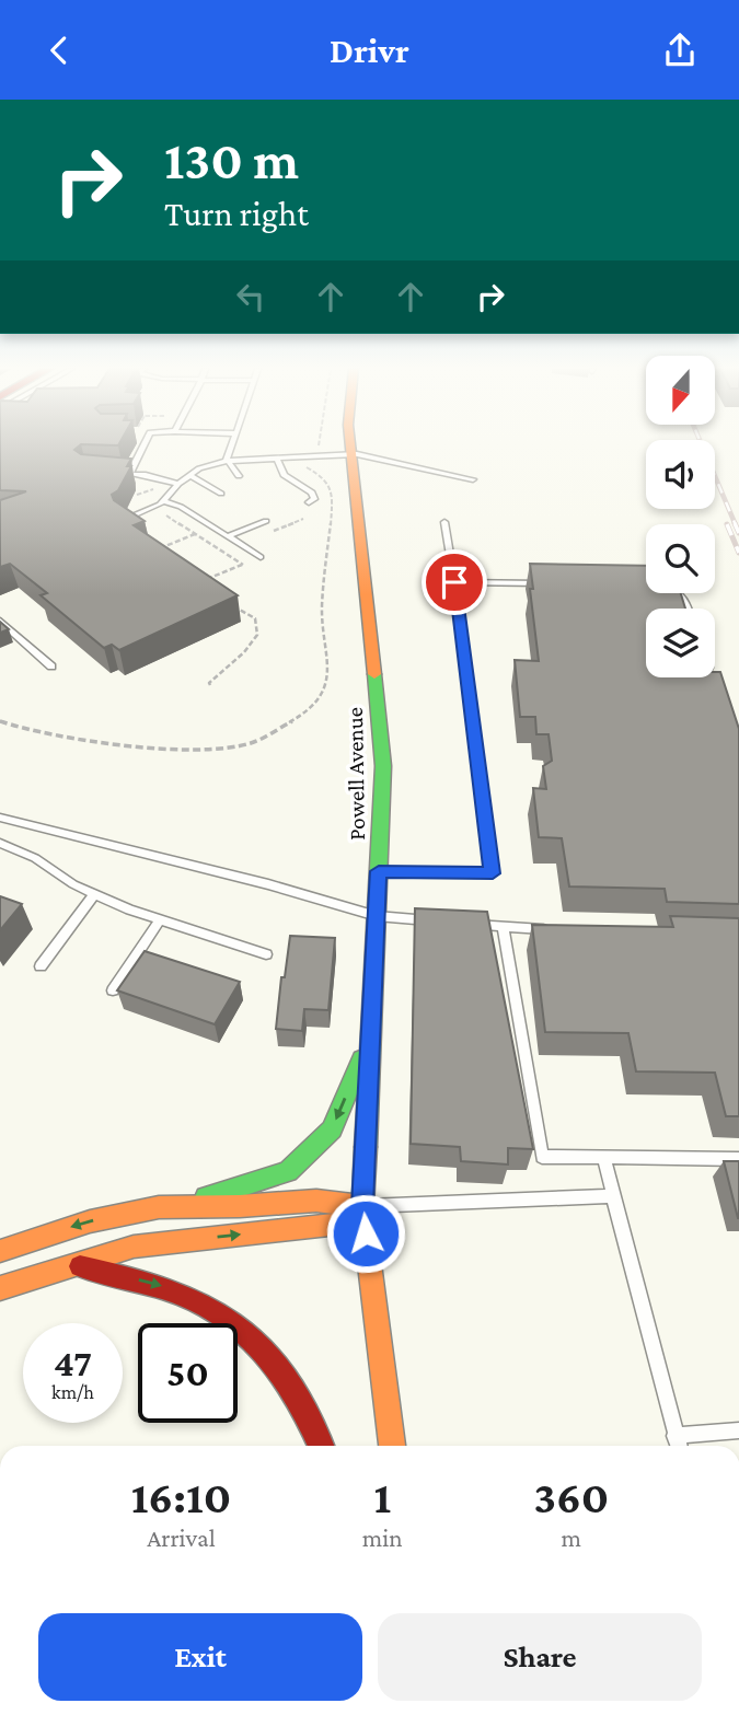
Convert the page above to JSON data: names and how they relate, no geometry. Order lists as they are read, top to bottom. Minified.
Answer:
{"streets":{"main road":["Powell Avenue"]},"north":"bottom","page":{"header":"Drivr","turn":["130 m","Turn right"],"speed":"47 km/h","limit":"50","eta":["16:10","Arrival","1","min","360","m"],"buttons":["Exit","Share"]}}
